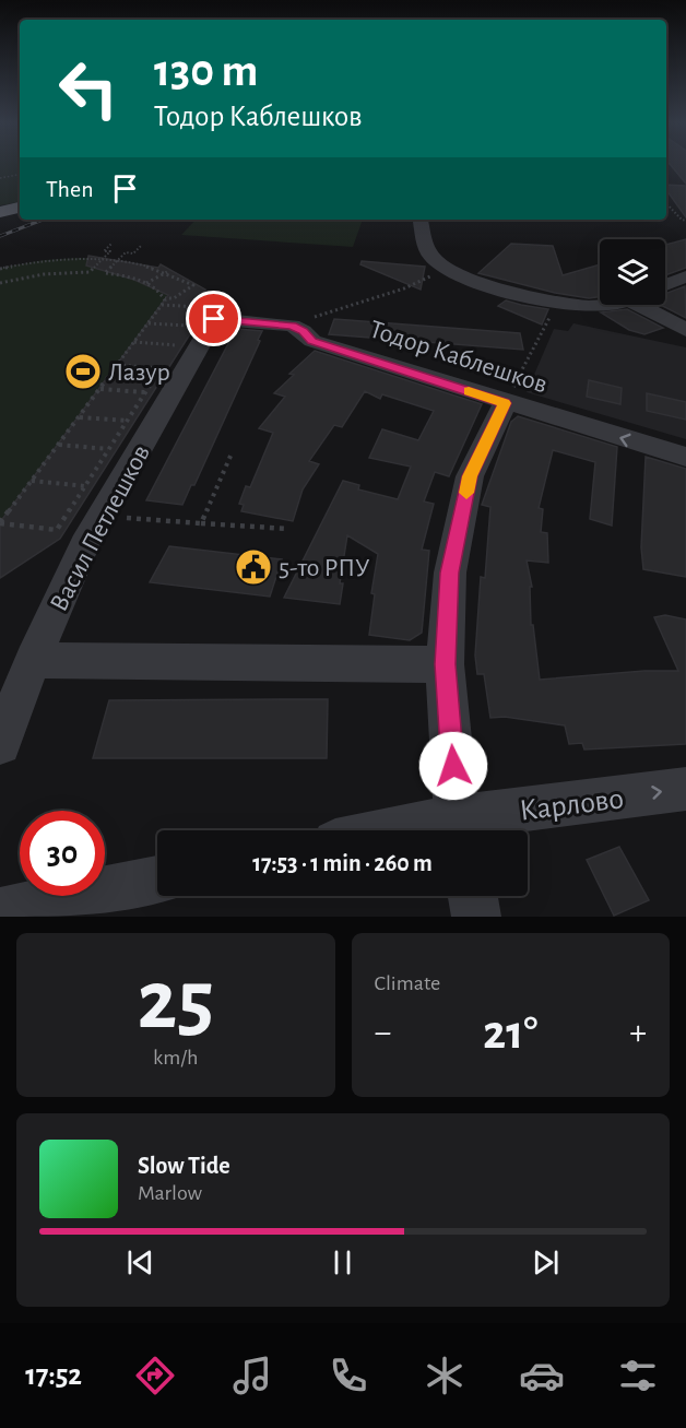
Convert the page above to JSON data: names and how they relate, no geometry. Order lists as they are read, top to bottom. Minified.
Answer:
{"streets":{"street":["Тодор Каблешков","Васил Петлешков","Карлово"]},"crossings":[["Тодор Каблешков","Васил Петлешков"]],"one_way":["Карлово"],"places":{"sports":["Лазур"],"public building":["5-то РПУ"]},"page":{"turn":["130 m","Тодор Каблешков"],"then":"Then","limit":"30","trip":"17:53 · 1 min · 260 m","tile":[["25","km/h"],"Climate"],"heat":["−","21°","+"],"song":["Slow Tide","Marlow"],"tabs":"17:52"}}
